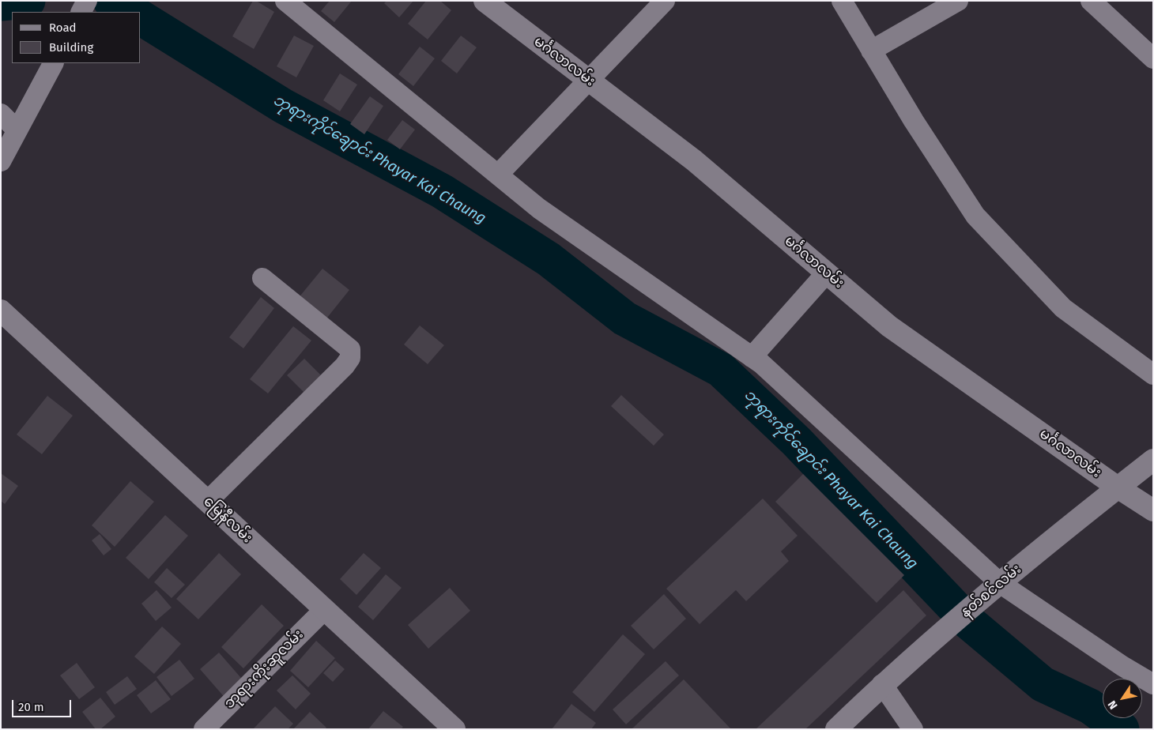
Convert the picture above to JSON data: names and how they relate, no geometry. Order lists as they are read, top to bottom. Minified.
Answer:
{"streets":{"street":["မင်္ဂလာလမ်း","မြေနီလမ်း","နတ်စင်လမ်း","ဘုရားကိုးဆူလမ်း"]},"crossings":[["မင်္ဂလာလမ်း","နတ်စင်လမ်း"],["မြေနီလမ်း","ဘုရားကိုးဆူလမ်း"]],"water":["ဘုရားကိုင်ချောင်း Phayar Kai Chaung"],"legend":["Road","Building"],"scale_bar":"20 m","north":"bottom left"}
